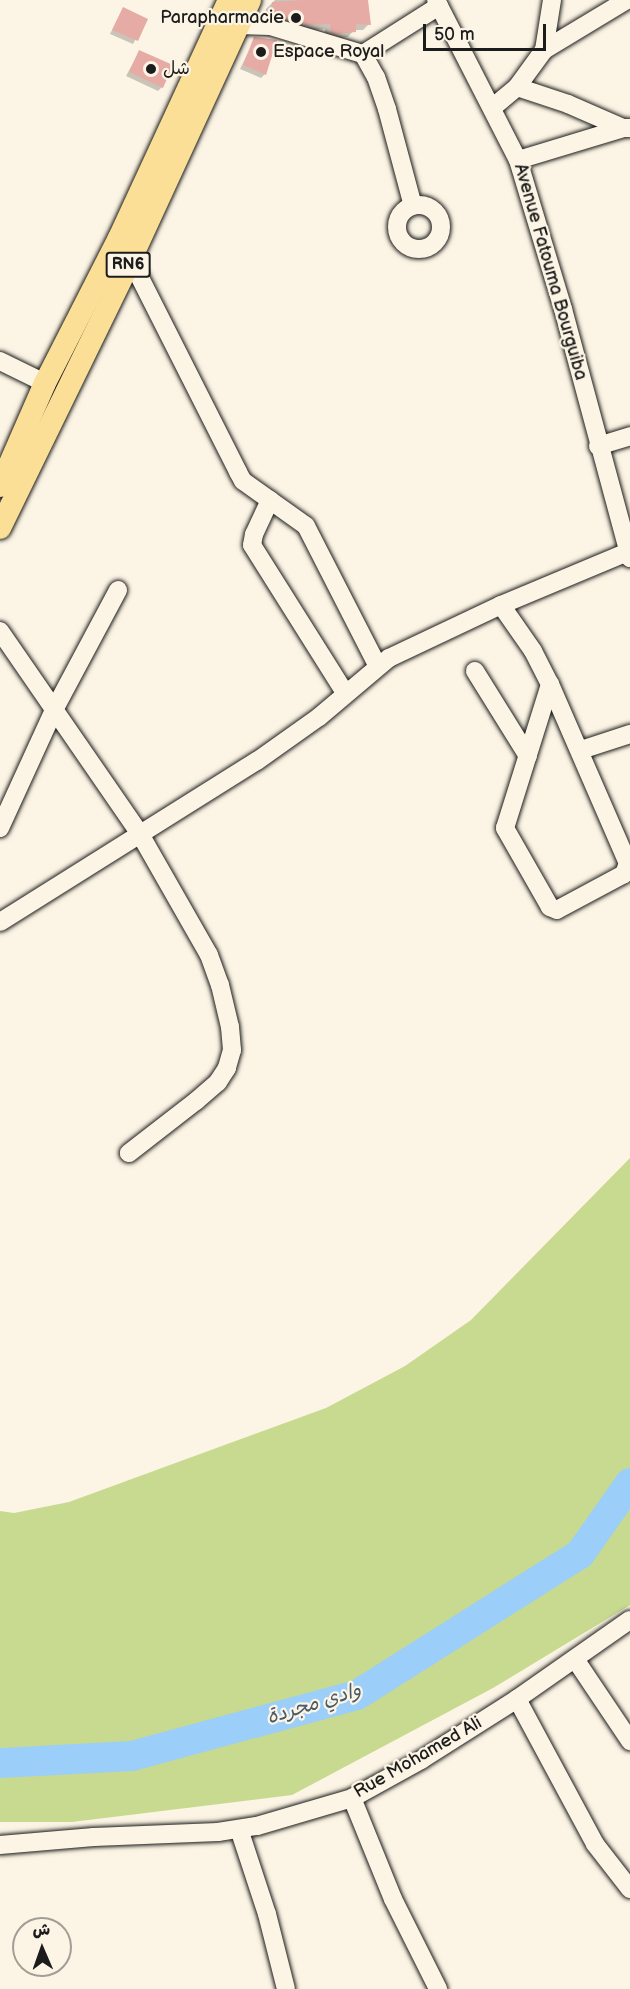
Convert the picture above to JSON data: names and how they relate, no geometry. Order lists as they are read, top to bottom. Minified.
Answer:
{"streets":{"main road":["RN6"],"street":["Avenue Fatouma Bourguiba","Rue Mohamed Ali"]},"water":["وادي مجردة"],"places":["Parapharmacie","Espace Royal","شل"],"scale_bar":"50 m","north":"top"}
